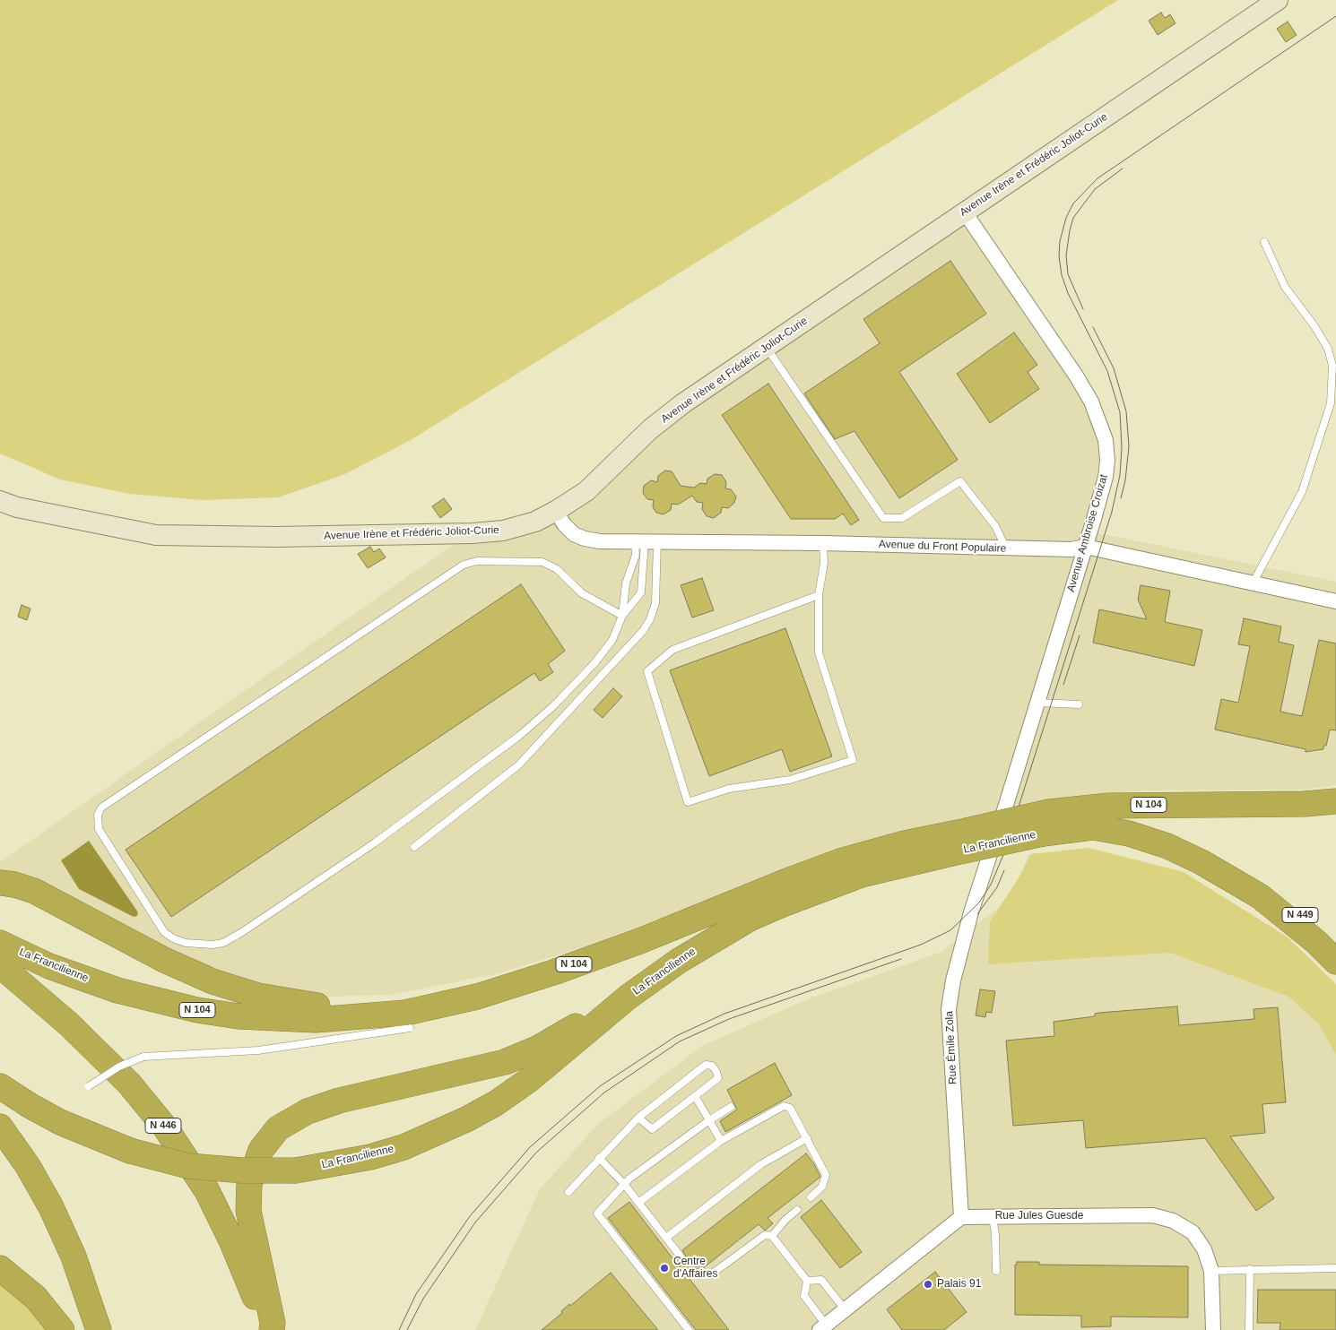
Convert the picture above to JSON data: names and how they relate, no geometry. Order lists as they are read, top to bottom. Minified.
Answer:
{"streets":{"highway":["N 104","La Francilienne","N 449","N 446"],"main road":["Avenue Irène et Frédéric Joliot-Curie"],"street":["Avenue Ambroise Croizat","Avenue du Front Populaire","Rue Émile Zola","Rue Jules Guesde"]},"crossings":[["Avenue Irène et Frédéric Joliot-Curie","Avenue Ambroise Croizat"],["Avenue Irène et Frédéric Joliot-Curie","Avenue du Front Populaire"],["Avenue Ambroise Croizat","Avenue du Front Populaire"],["Avenue Ambroise Croizat","Rue Émile Zola"],["La Francilienne","N 449"],["Rue Émile Zola","Rue Jules Guesde"]],"places":["Centre d'Affaires","Palais 91"]}
